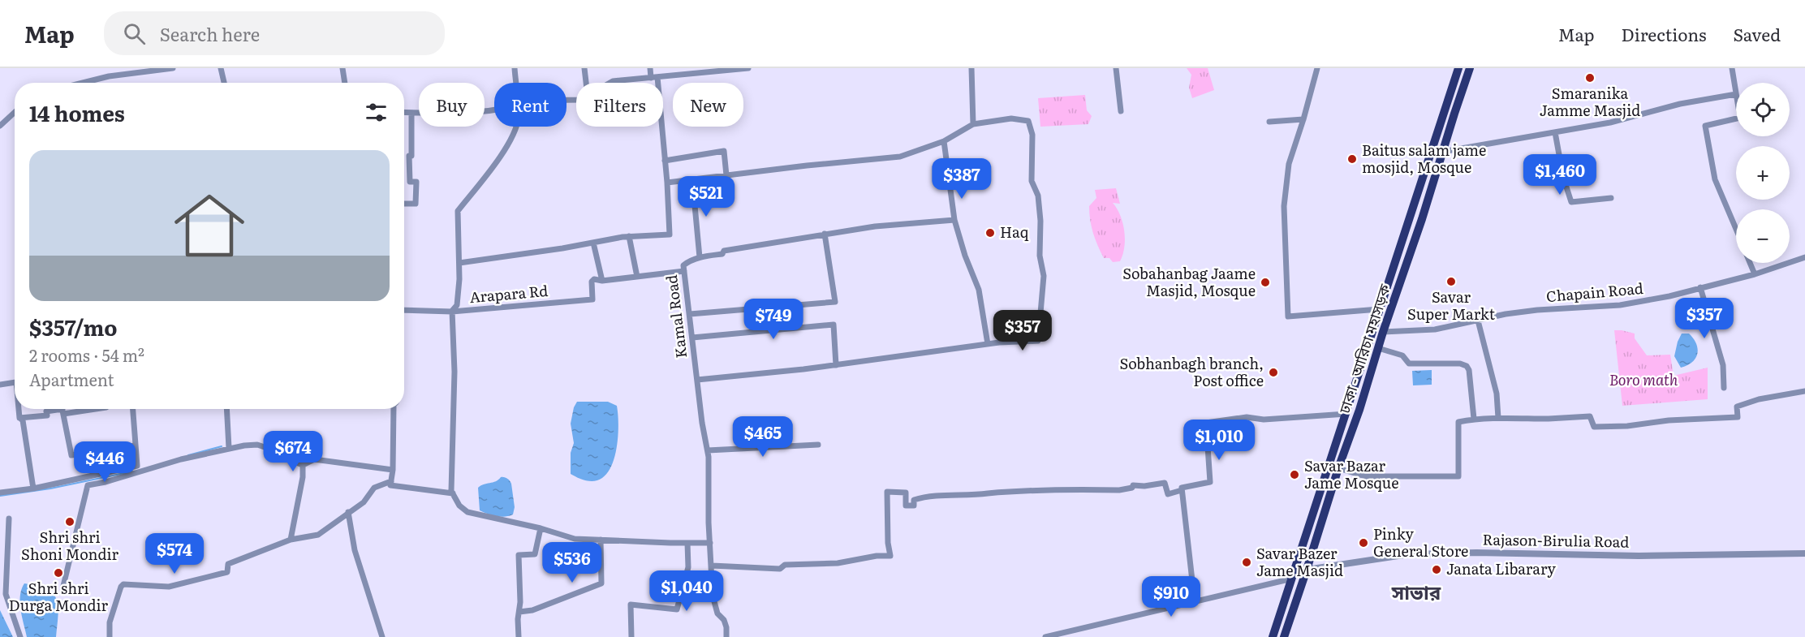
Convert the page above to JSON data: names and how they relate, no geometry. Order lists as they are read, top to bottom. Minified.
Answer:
{"streets":{"highway":["ঢাকা - আরিচা মহাসড়ক"],"street":["Chapain Road","Arapara Rd","Kamal Road","Rajason-Birulia Road"]},"crossings":[["Chapain Road","ঢাকা - আরিচা মহাসড়ক"],["ঢাকা - আরিচা মহাসড়ক","Rajason-Birulia Road"]],"districts":["সাভার"],"parks":["Boro math"],"places":["Smaranika Jamme Masjid","Baitus salam jame mosjid, Mosque","Haq","Savar Super Markt","Sobahanbag Jaame Masjid, Mosque","Sobhanbagh branch, Post office","Savar Bazar Jame Mosque","Shri shri Shoni Mondir","Pinky General Store","Savar Bazer Jame Masjid","Janata Libarary","Shri shri Durga Mondir"],"page":{"header":"Map","search":"Search here","nav":["Map","Directions","Saved"],"map_buttons":["+","−"],"chip":["Buy","Rent","Filters","New"],"heading":"14 homes","list":[{"name":"$357/mo","note":"2 rooms · 54 m² · Apartment"}],"price":["$1,460","$387","$521","$357","$749","$357","$465","$1,010","$674","$446","$574","$536","$1,040","$910"]}}
